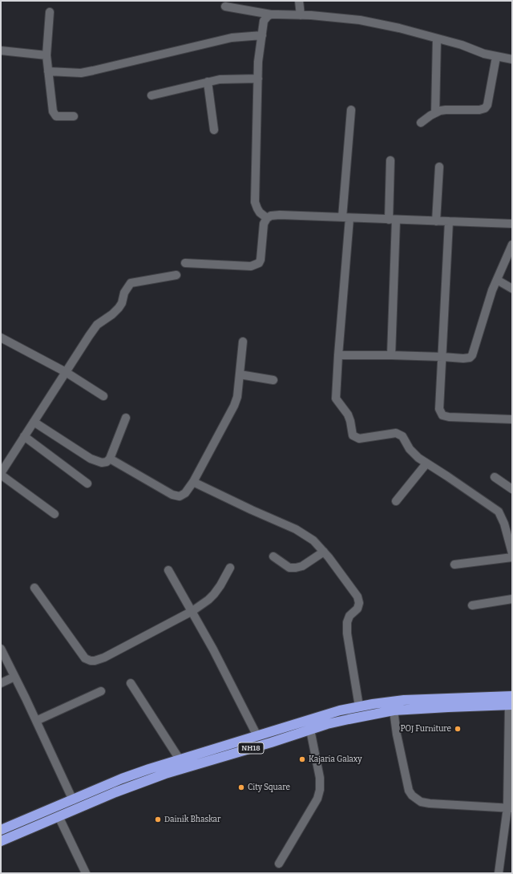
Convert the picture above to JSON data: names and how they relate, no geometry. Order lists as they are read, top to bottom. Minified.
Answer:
{"streets":{"highway":["NH18"]},"places":["POJ Furniture","Kajaria Galaxy","City Square","Dainik Bhaskar"]}
